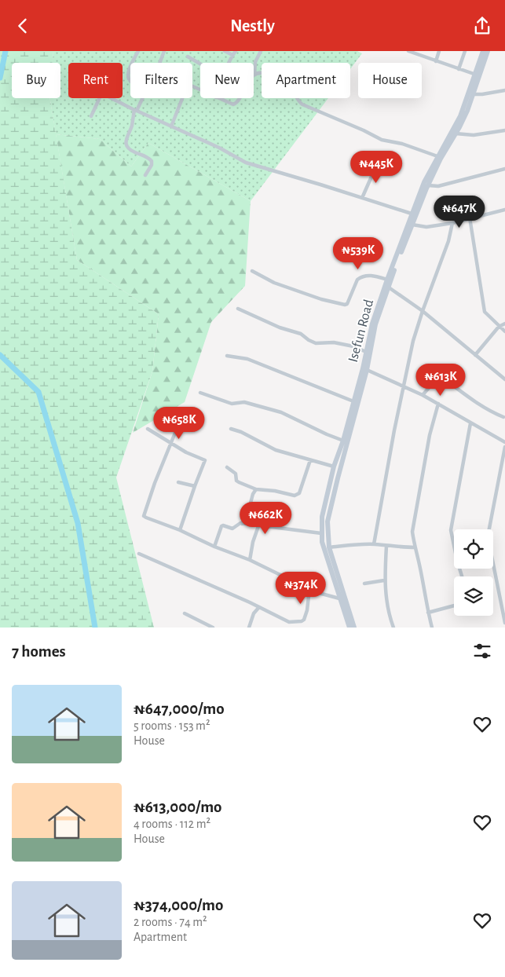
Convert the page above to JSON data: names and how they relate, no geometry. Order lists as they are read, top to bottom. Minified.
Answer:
{"streets":{"street":["Isefun Road"]},"page":{"header":"Nestly","chip":["Buy","Rent","Filters","New","Apartment","House"],"price":["₦445K","₦647K","₦539K","₦613K","₦658K","₦662K","₦374K"],"heading":"7 homes","list":[{"name":"₦647,000/mo","note":"5 rooms · 153 m² · House"},{"name":"₦613,000/mo","note":"4 rooms · 112 m² · House"},{"name":"₦374,000/mo","note":"2 rooms · 74 m² · Apartment"}]}}
